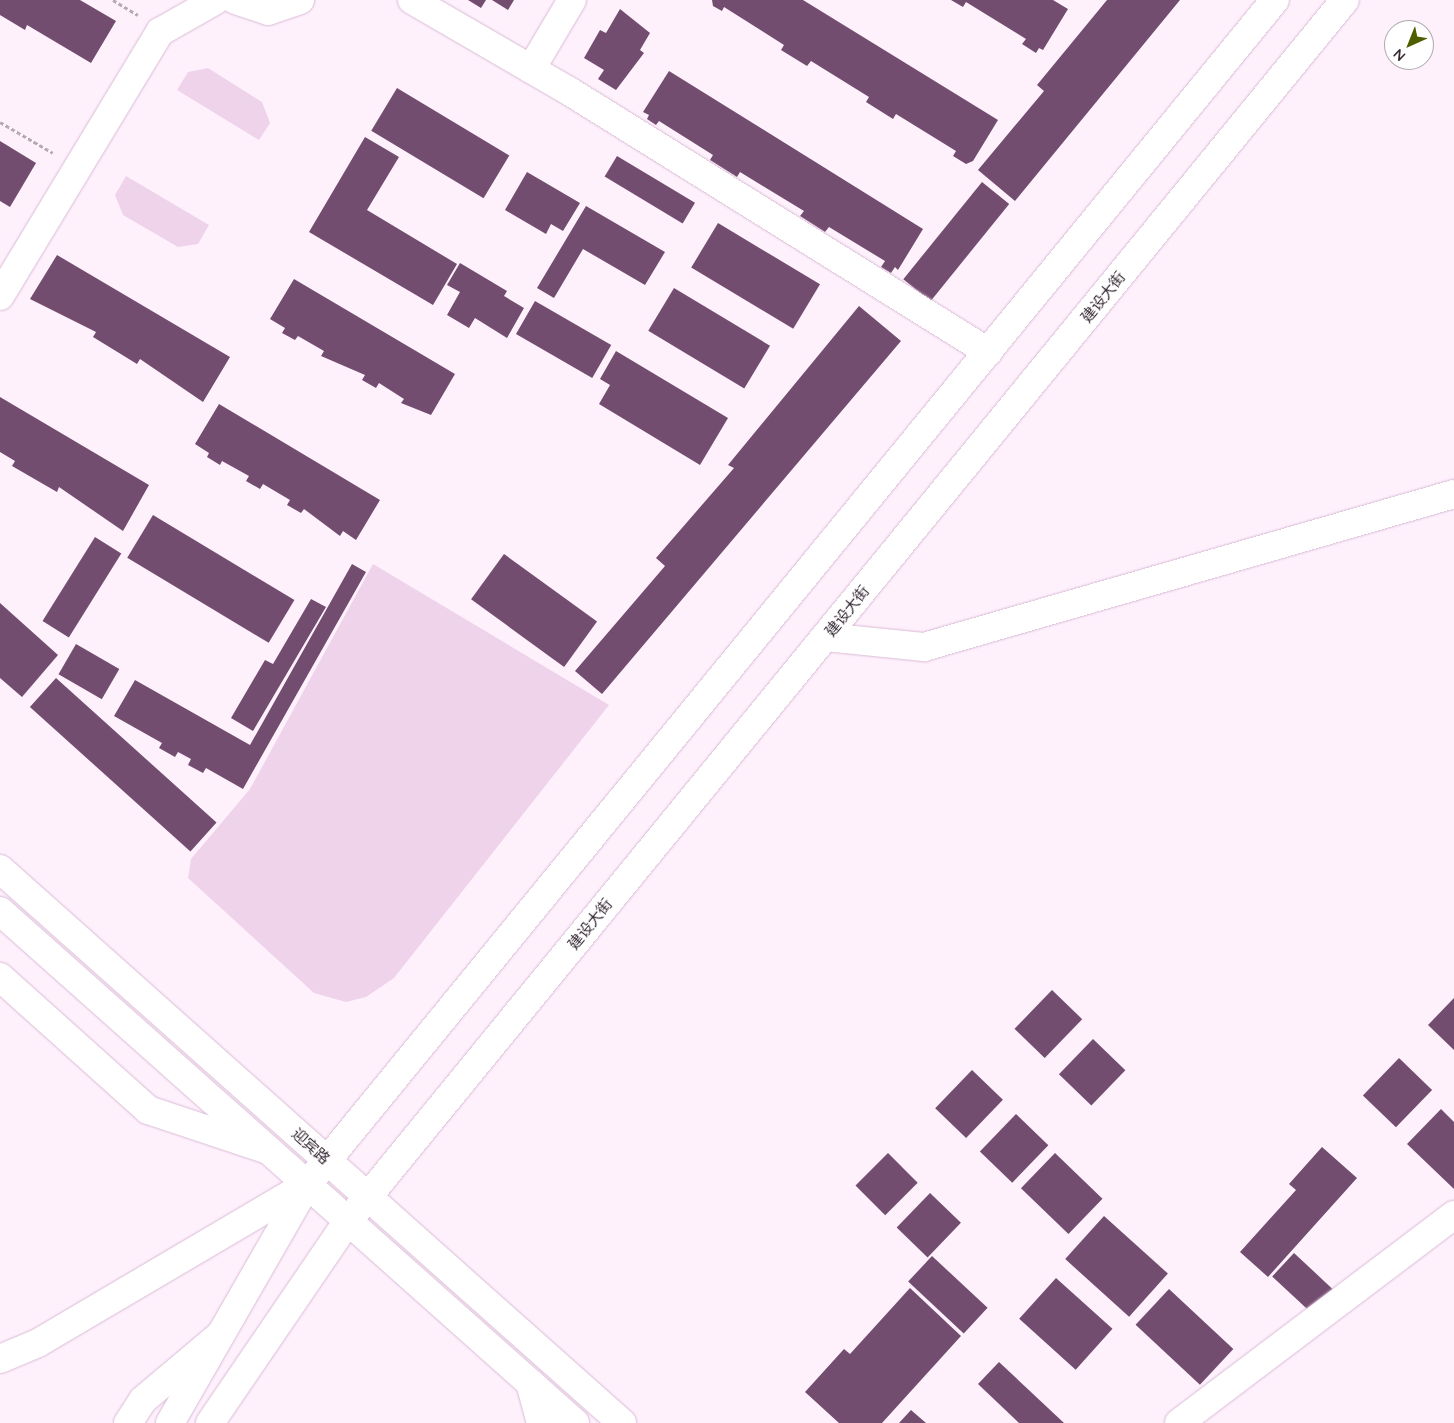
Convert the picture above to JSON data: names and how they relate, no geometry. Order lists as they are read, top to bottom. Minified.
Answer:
{"streets":{"main road":["建设大街","迎宾路"]},"crossings":[["建设大街","迎宾路"]],"north":"bottom left"}
